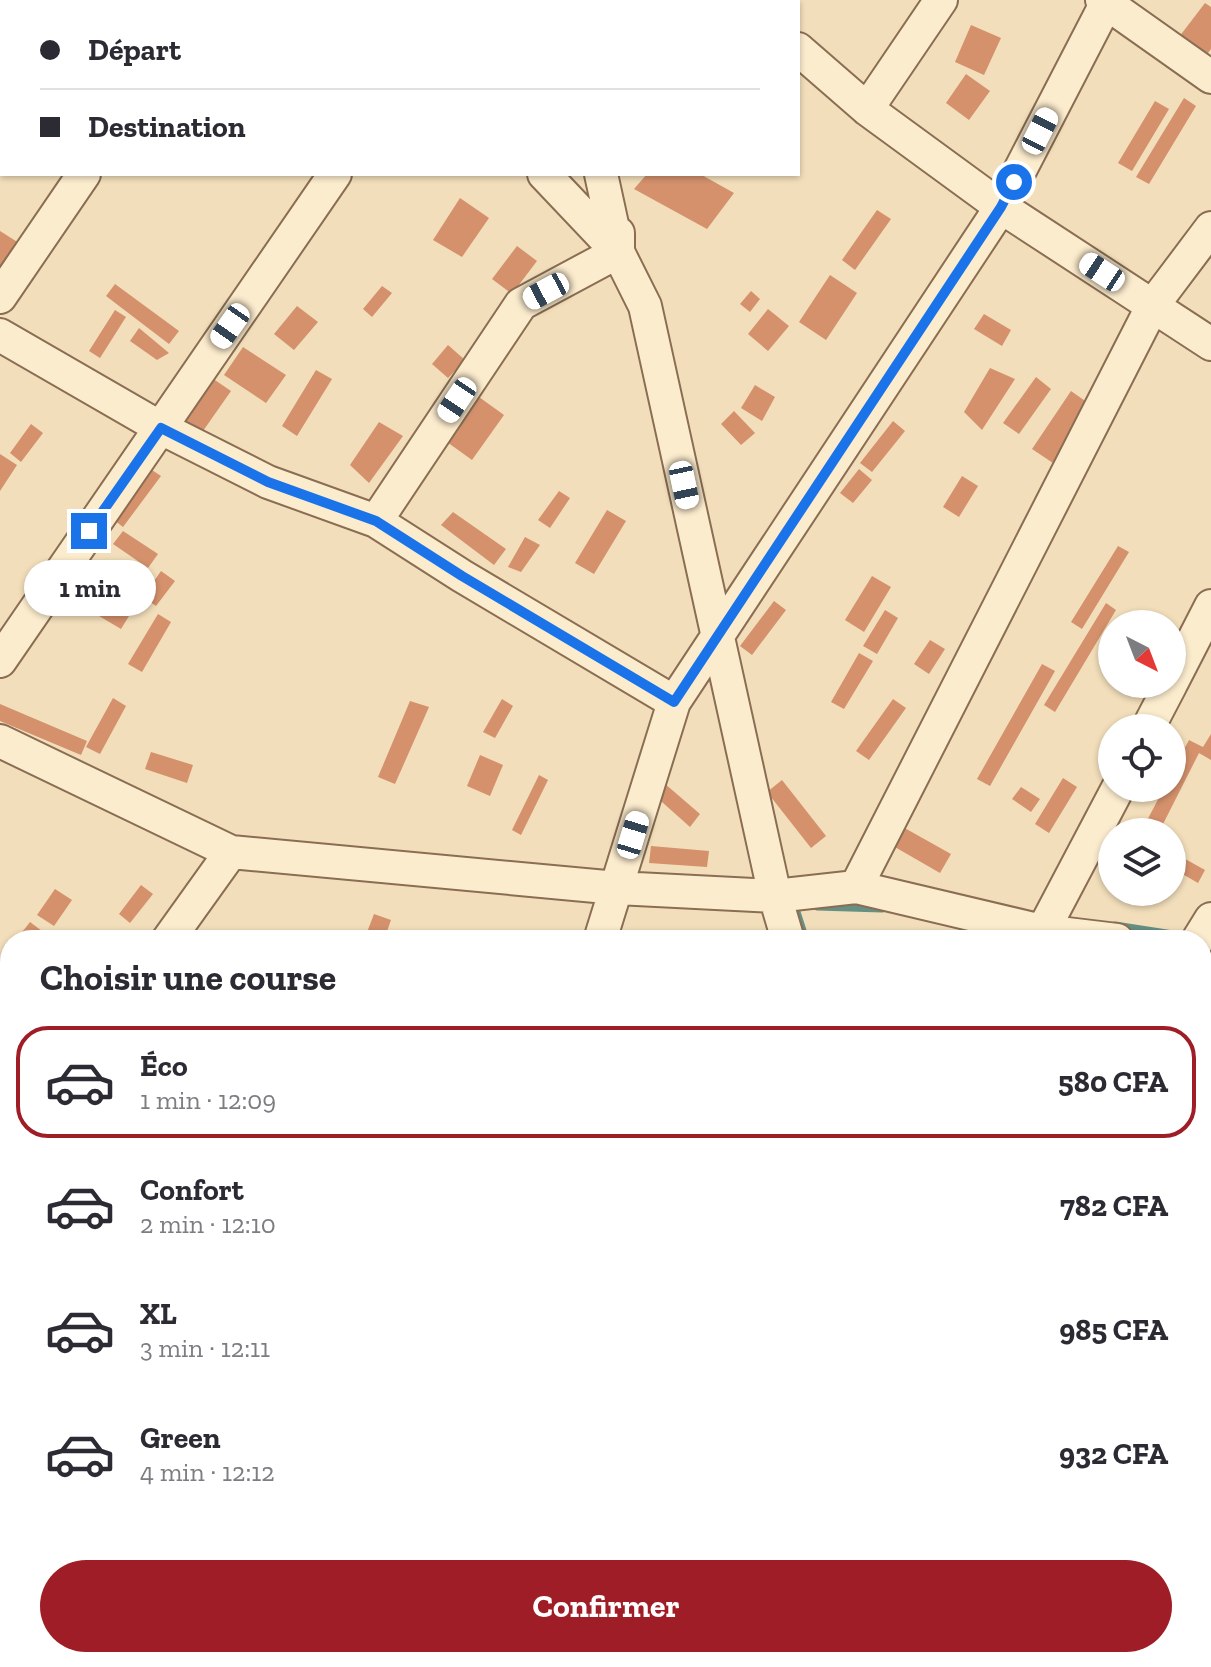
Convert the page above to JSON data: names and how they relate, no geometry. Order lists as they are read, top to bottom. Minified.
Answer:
{"north":"bottom right","page":{"banner":["Départ","Destination"],"bubble":"1 min","heading":"Choisir une course","list":[{"name":"Éco","note":"1 min · 12:09","value":"580 CFA"},{"name":"Confort","note":"2 min · 12:10","value":"782 CFA"},{"name":"XL","note":"3 min · 12:11","value":"985 CFA"},{"name":"Green","note":"4 min · 12:12","value":"932 CFA"}],"buttons":"Confirmer"}}
